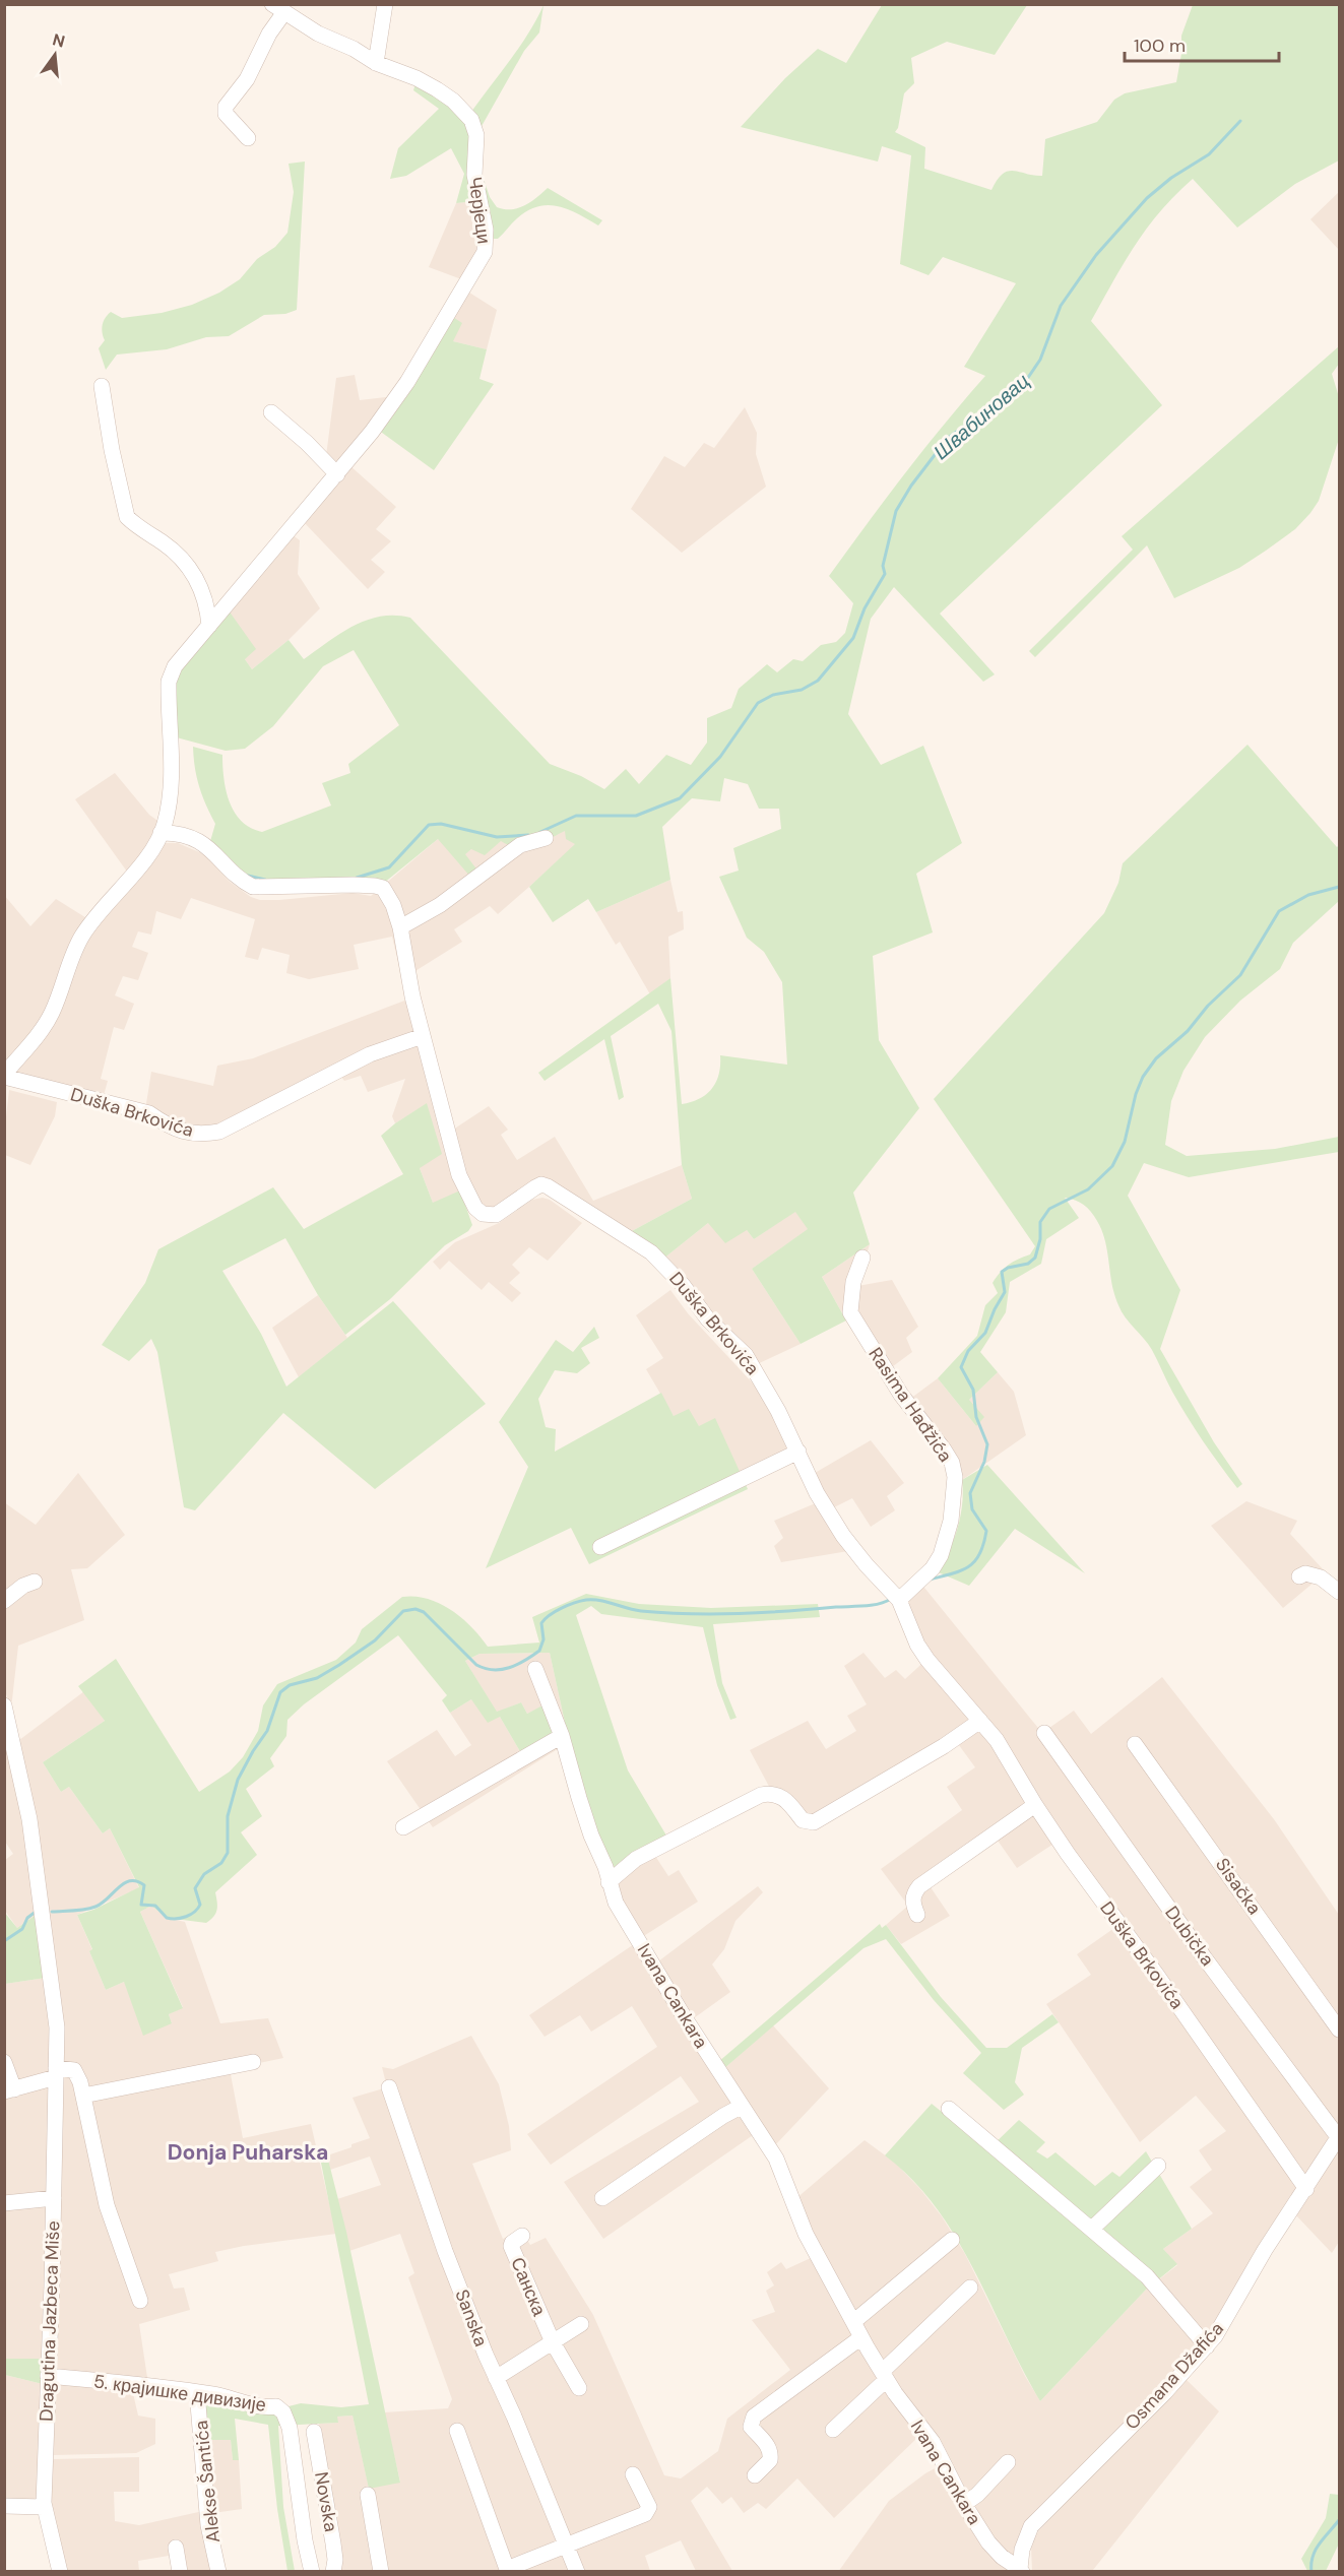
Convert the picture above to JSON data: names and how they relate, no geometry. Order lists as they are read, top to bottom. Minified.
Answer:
{"streets":{"street":["Черјеци","Duška Brkovića","Rasima Hađžića","Sisačka","Dubička","Ivana Cankara","Санска","Sanska","Dragutina Jazbeca Miše","Osmana Džafića","5. крајишке дивизије","Alekse Šantića","Novska"]},"crossings":[["Черјеци","Duška Brkovića"],["Duška Brkovića","Rasima Hađžića"],["Duška Brkovića","Osmana Džafića"],["Dubička","Osmana Džafića"],["Ivana Cankara","Osmana Džafića"],["Dragutina Jazbeca Miše","5. крајишке дивизије"],["5. крајишке дивизије","Alekse Šantića"]],"districts":["Donja Puharska"],"water":["Швабиновац"],"scale_bar":"100 m","north":"top"}
